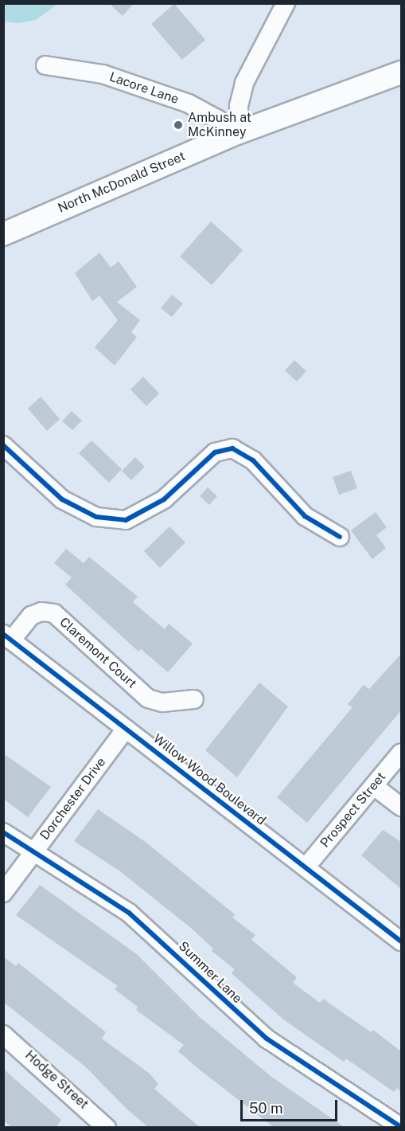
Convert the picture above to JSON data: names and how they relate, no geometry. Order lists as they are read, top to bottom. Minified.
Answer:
{"streets":{"main road":["North McDonald Street"],"street":["Lacore Lane","Claremont Court","Willow Wood Boulevard","Dorchester Drive","Prospect Street","Summer Lane","Hodge Street"]},"crossings":[["Lacore Lane","North McDonald Street"],["Claremont Court","Willow Wood Boulevard"],["Willow Wood Boulevard","Dorchester Drive"],["Willow Wood Boulevard","Prospect Street"],["Dorchester Drive","Summer Lane"]],"places":["Ambush at McKinney"],"scale_bar":"50 m"}
